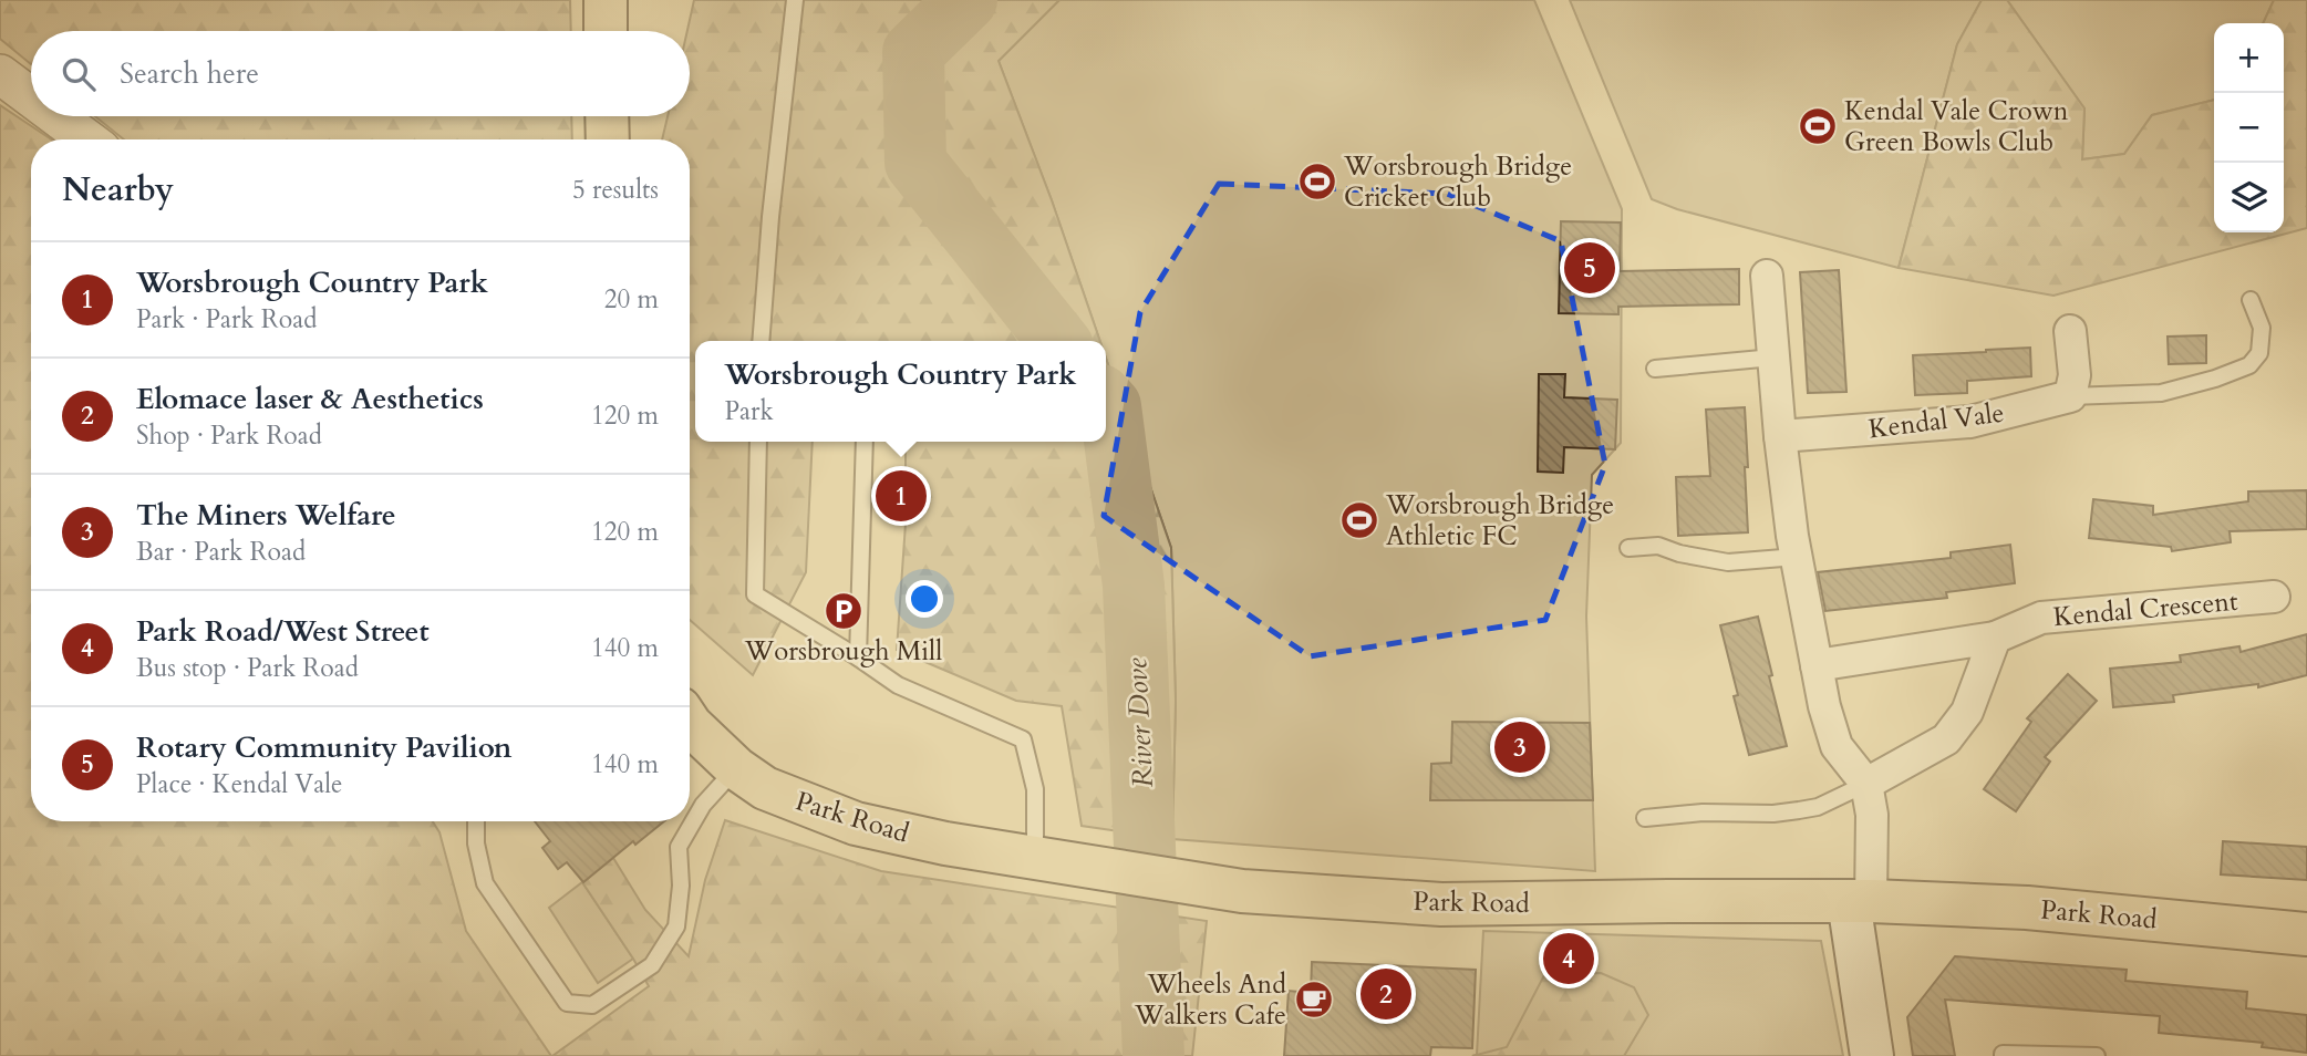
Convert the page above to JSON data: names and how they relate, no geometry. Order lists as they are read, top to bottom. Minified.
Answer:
{"streets":{"highway":["Park Road"],"street":["Kendal Vale","Kendal Crescent"]},"water":["River Dove"],"places":{"sports":["Kendal Vale Crown Green Bowls Club","Worsbrough Bridge Cricket Club","Worsbrough Bridge Athletic FC"],"parking":["Worsbrough Mill"],"cafe":["Wheels And Walkers Cafe"]},"page":{"map_buttons":["+","−"],"search":"Search here","heading":["Nearby","5 results"],"pins":["5","1","3","4","2"],"list":[{"mark":"1","name":"Worsbrough Country Park","note":"Park · Park Road","value":"20 m"},{"mark":"2","name":"Elomace laser & Aesthetics","note":"Shop · Park Road","value":"120 m"},{"mark":"3","name":"The Miners Welfare","note":"Bar · Park Road","value":"120 m"},{"mark":"4","name":"Park Road/West Street","note":"Bus stop · Park Road","value":"140 m"},{"mark":"5","name":"Rotary Community Pavilion","note":"Place · Kendal Vale","value":"140 m"}],"popup":["Worsbrough Country Park","Park"]}}
